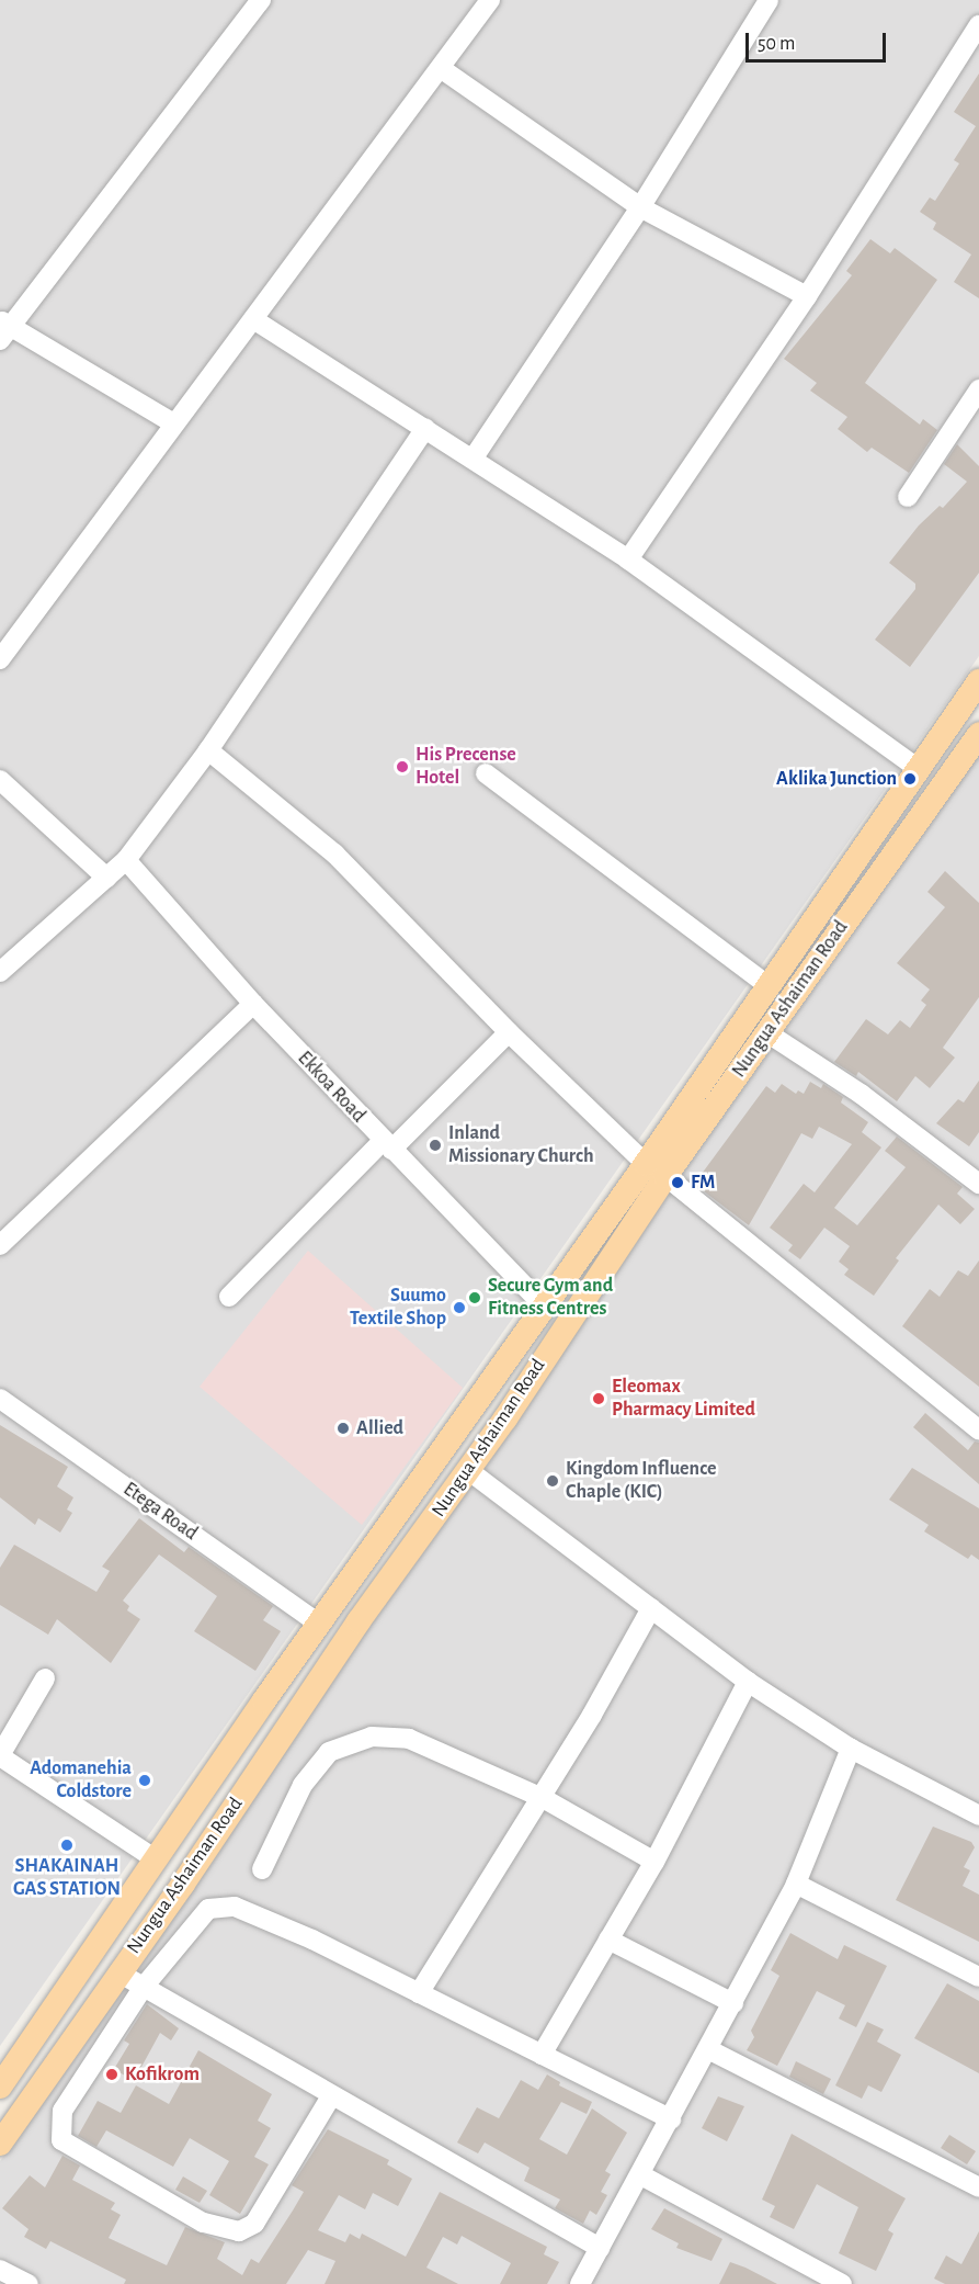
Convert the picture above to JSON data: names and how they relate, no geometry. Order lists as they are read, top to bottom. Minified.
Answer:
{"streets":{"main road":["Nungua Ashaiman Road"],"street":["Ekkoa Road","Etega Road"]},"crossings":[["Nungua Ashaiman Road","Ekkoa Road"],["Nungua Ashaiman Road","Etega Road"]],"places":["His Precense Hotel","Aklika Junction","Inland Missionary Church","FM","Secure Gym and Fitness Centres","Suumo Textile Shop","Eleomax Pharmacy Limited","Allied","Kingdom Influence Chaple (KIC)","Adomanehia Coldstore","SHAKAINAH GAS STATION","Kofikrom"],"scale_bar":"50 m"}
